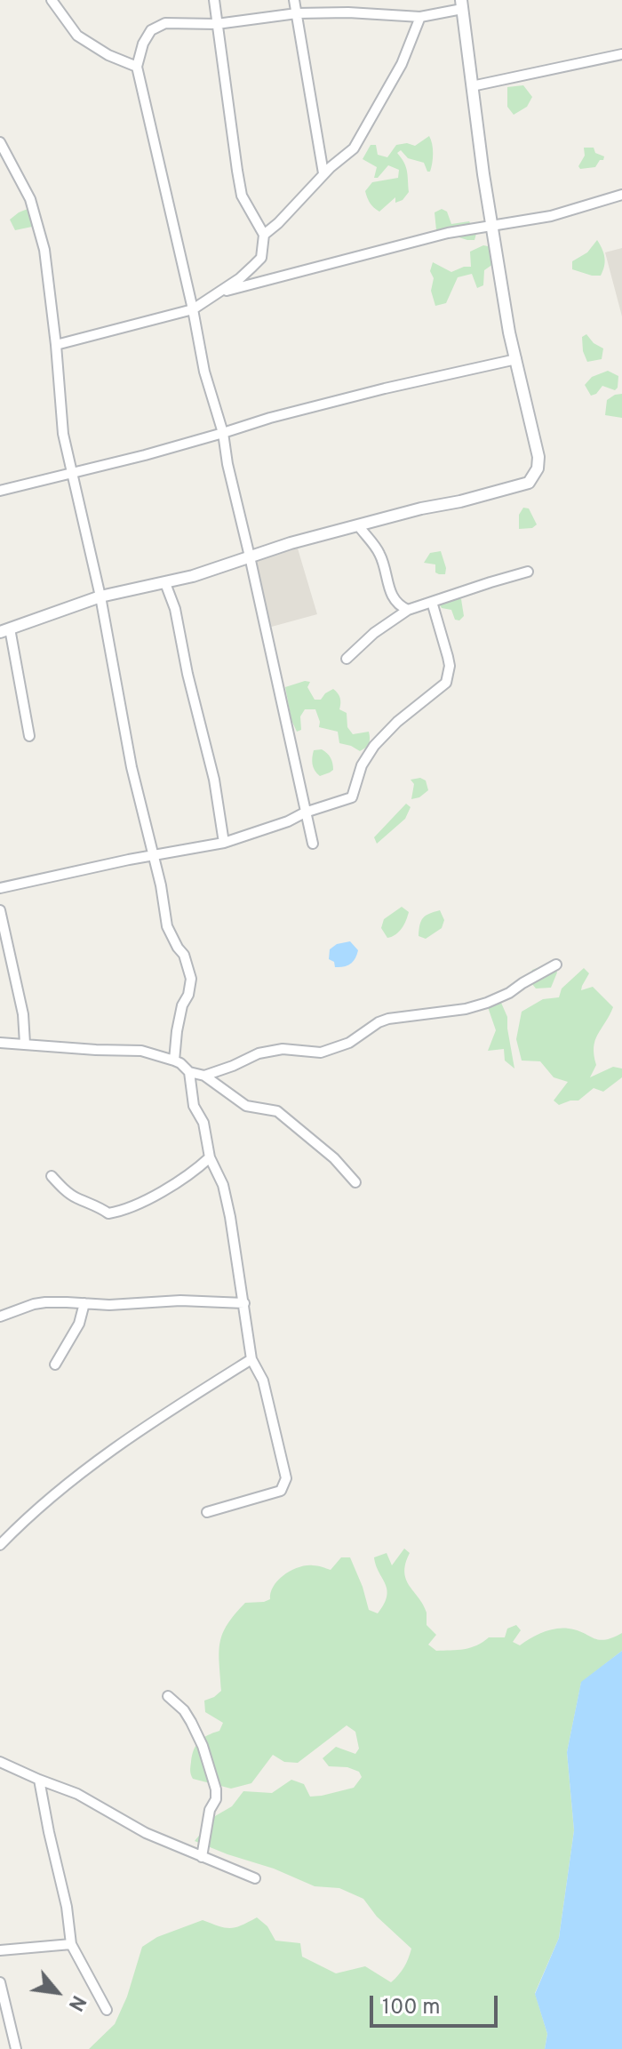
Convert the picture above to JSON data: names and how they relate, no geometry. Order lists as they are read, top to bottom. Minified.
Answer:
{"scale_bar":"100 m","north":"bottom right"}
